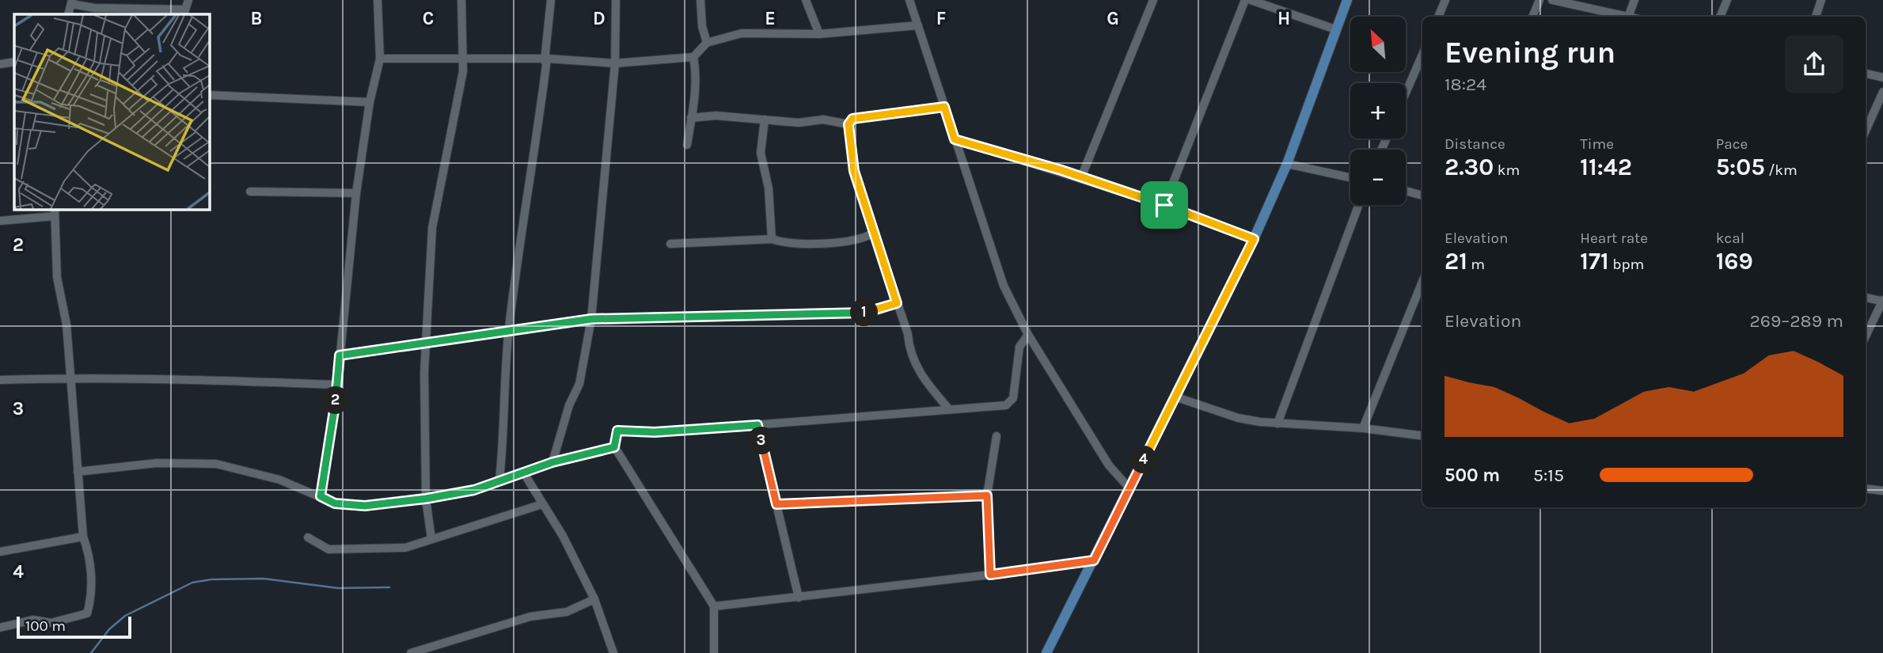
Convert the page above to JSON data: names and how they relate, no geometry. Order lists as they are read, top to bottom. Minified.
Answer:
{"scale_bar":"100 m","north":"top left","page":{"map_buttons":["+","−"],"heading":["Evening run","18:24"],"stats":[["Distance","2.30 km"],["Time","11:42"],["Pace","5:05 /km"],["Elevation","21 m"],["Heart rate","171 bpm"],["kcal","169"]],"pins":["1","2","3","4"],"chart":["Elevation","269–289 m"],"list":[{"name":"500 m","note":"5:15"}],"scale":"100 m"},"grid":{"columns":["B","C","D","E","F","G","H"],"rows":["2","3","4"]}}
